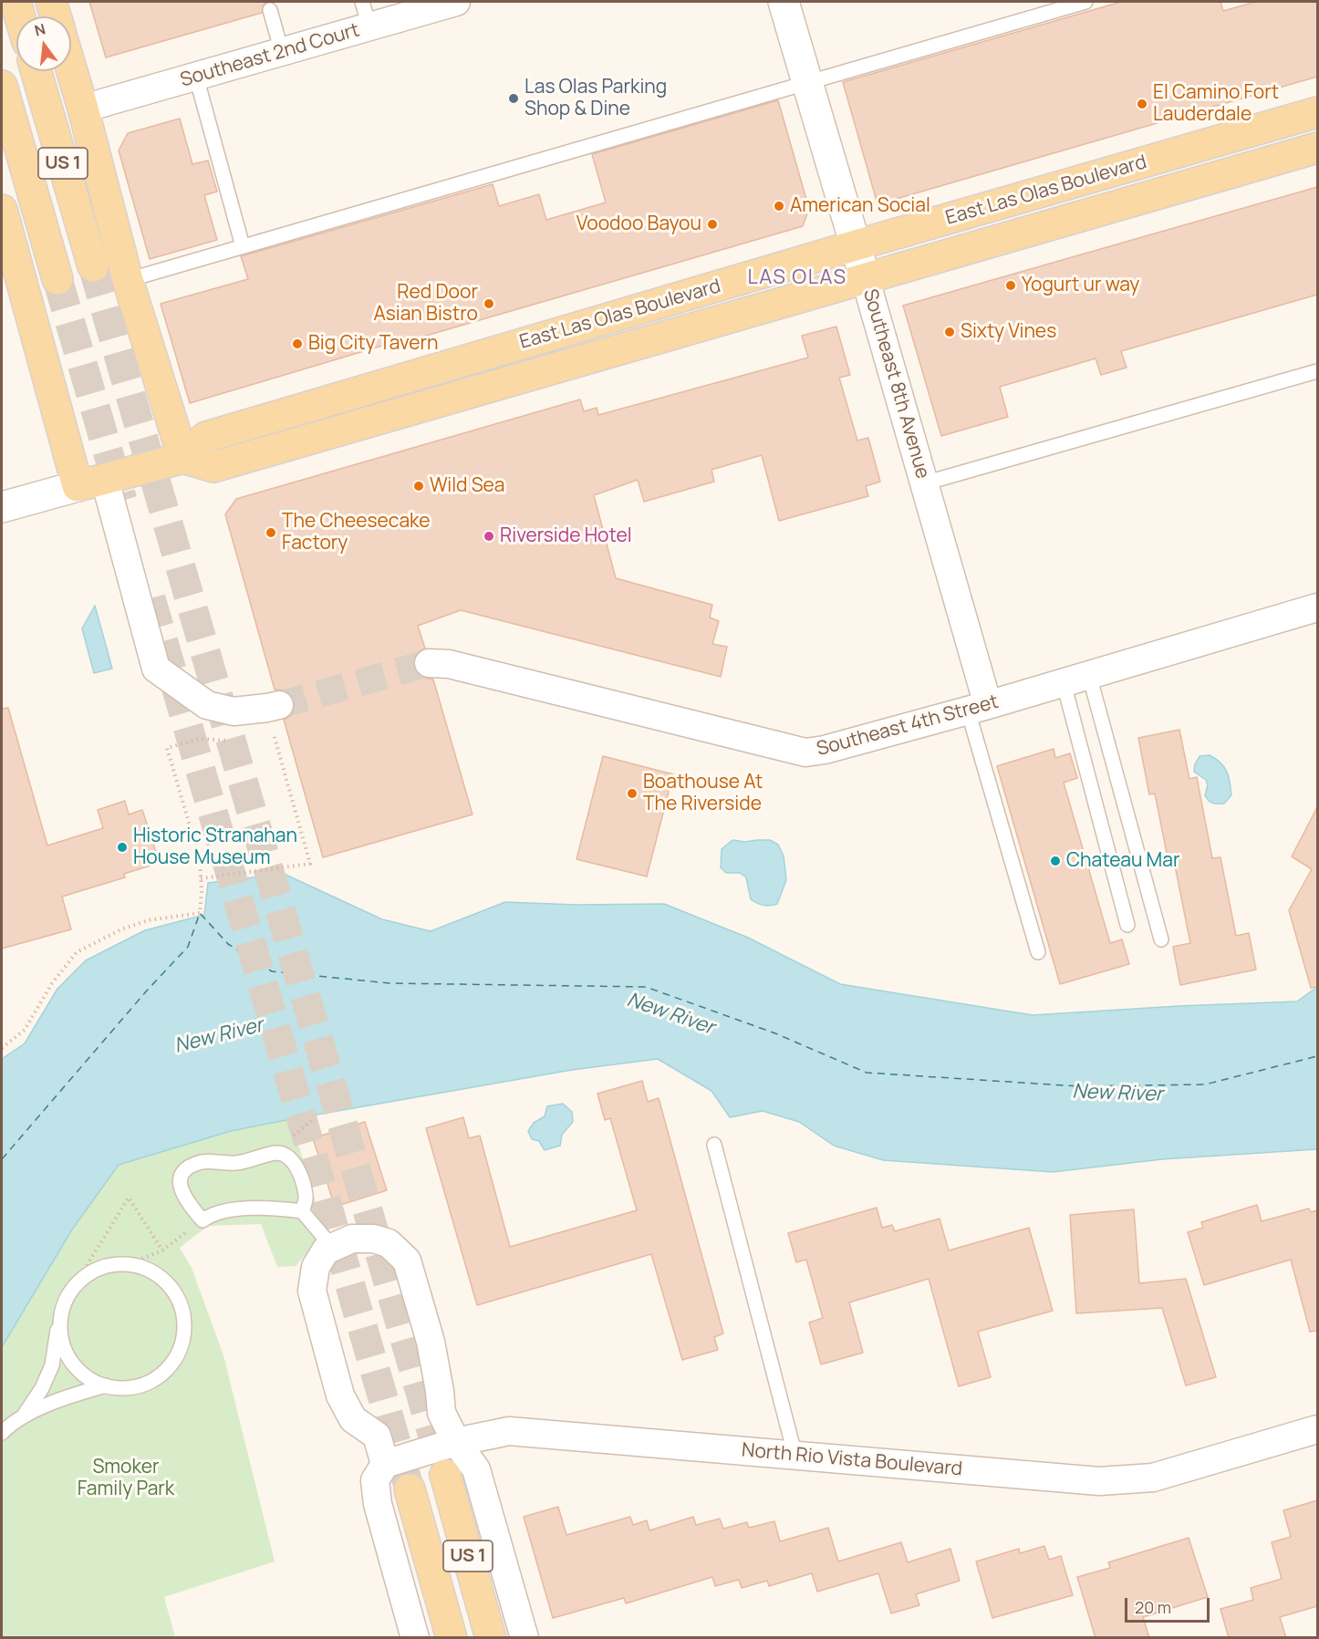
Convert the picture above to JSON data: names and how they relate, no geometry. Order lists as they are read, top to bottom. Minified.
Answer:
{"streets":{"main road":["US 1","East Las Olas Boulevard","Southeast 8th Avenue"],"street":["Southeast 2nd Court","Southeast 4th Street","North Rio Vista Boulevard"]},"crossings":[["East Las Olas Boulevard","Southeast 8th Avenue"],["Southeast 8th Avenue","Southeast 4th Street"]],"districts":["LAS OLAS"],"water":["New River"],"parks":["Smoker Family Park"],"places":["Las Olas Parking Shop & Dine","El Camino Fort Lauderdale","American Social","Voodoo Bayou","Yogurt ur way","Red Door Asian Bistro","Sixty Vines","Big City Tavern","Wild Sea","The Cheesecake Factory","Riverside Hotel","Boathouse At The Riverside","Historic Stranahan House Museum","Chateau Mar"],"scale_bar":"20 m","north":"top"}
